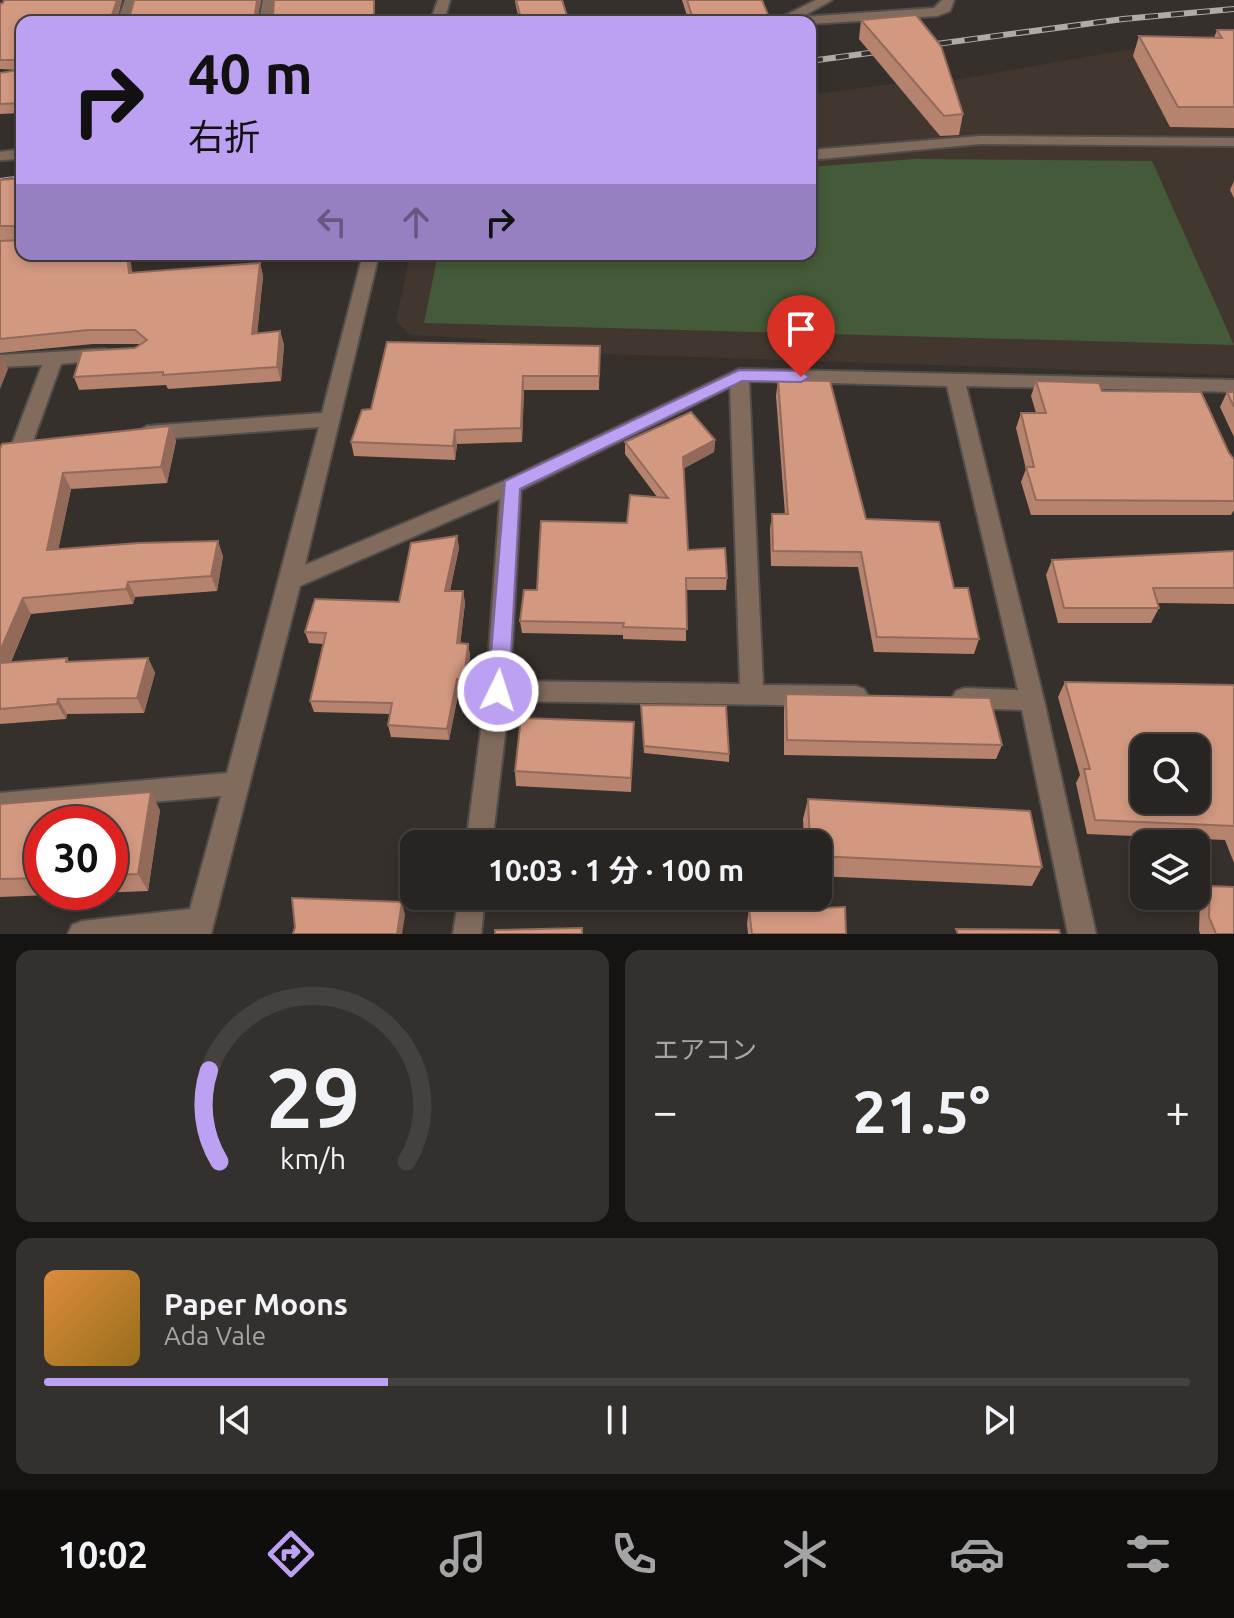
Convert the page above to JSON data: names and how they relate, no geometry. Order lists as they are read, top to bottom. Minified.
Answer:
{"page":{"turn":["40 m","右折"],"limit":"30","trip":"10:03 · 1 分 · 100 m","tile":"エアコン","heat":["−","21.5°","+"],"song":["Paper Moons","Ada Vale"],"tabs":"10:02","gauge":["29","km/h"]}}
